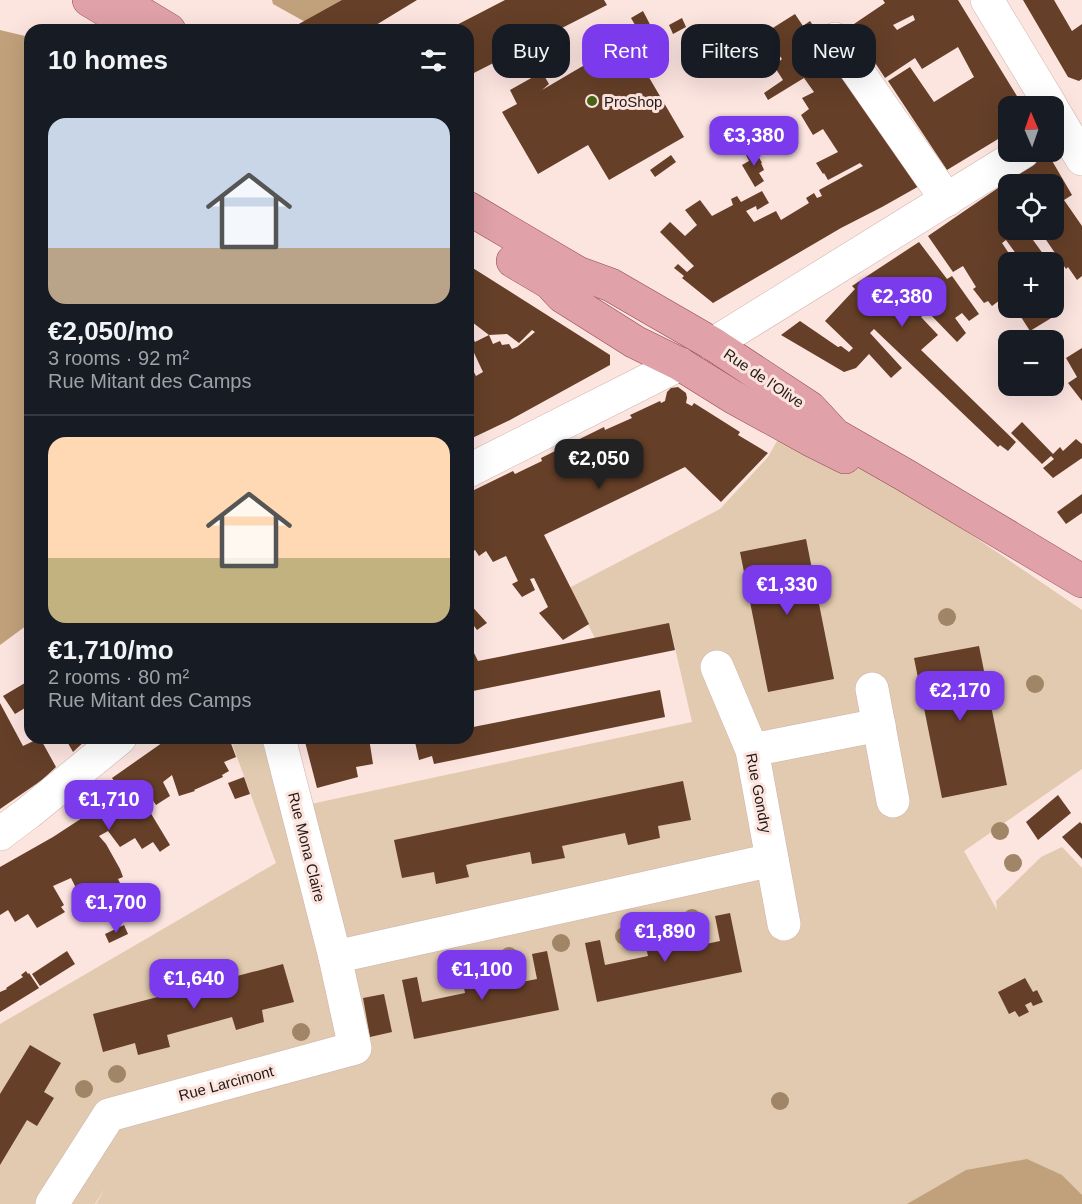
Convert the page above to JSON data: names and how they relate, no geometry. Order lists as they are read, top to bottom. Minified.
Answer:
{"streets":{"main road":["Rue de l'Olive"],"street":["Rue Gondry","Rue Mona Claire","Rue Larcimont"]},"crossings":[["Rue Mona Claire","Rue Larcimont"]],"places":["ProShop"],"north":"top","page":{"chip":["Buy","Rent","Filters","New"],"heading":"10 homes","map_buttons":["+","−"],"list":[{"name":"€2,050/mo","note":"3 rooms · 92 m² · Rue Mitant des Camps"},{"name":"€1,710/mo","note":"2 rooms · 80 m² · Rue Mitant des Camps"}],"price":["€3,380","€2,380","€2,050","€1,330","€2,170","€1,710","€1,700","€1,890","€1,100","€1,640"]}}
